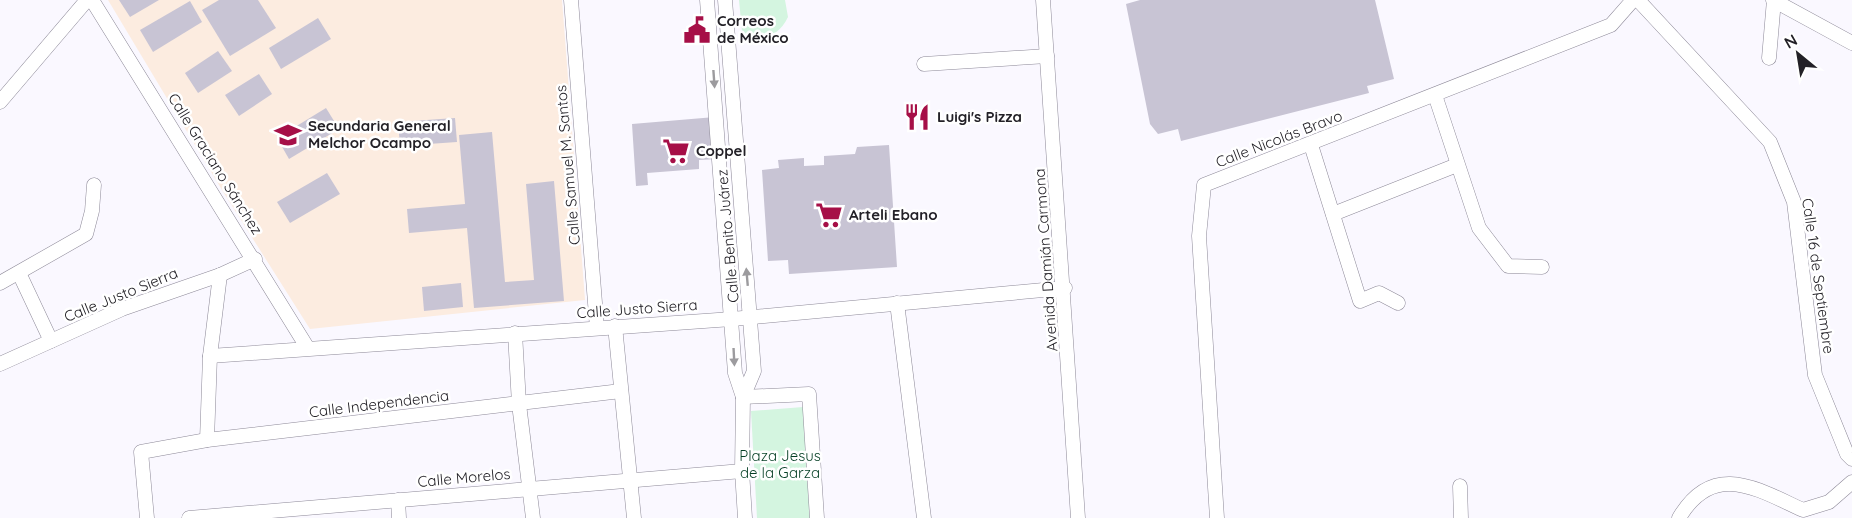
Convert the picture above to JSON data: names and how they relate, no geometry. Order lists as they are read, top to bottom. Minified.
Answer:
{"streets":{"street":["Calle Nicolás Bravo","Calle Graciano Sánchez","Calle Samuel M. Santos","Calle Benito Juárez","Avenida Damián Carmona","Calle 16 de Septiembre","Calle Justo Sierra","Calle Independencia","Calle Morelos"]},"crossings":[["Calle Graciano Sánchez","Calle Justo Sierra"],["Calle Samuel M. Santos","Calle Justo Sierra"],["Calle Benito Juárez","Calle Justo Sierra"],["Calle Benito Juárez","Calle Morelos"],["Avenida Damián Carmona","Calle Justo Sierra"]],"parks":["Plaza Jesus de la Garza"],"places":{"public building":["Correos de México"],"restaurant":["Luigi's Pizza"],"school or university":["Secundaria General Melchor Ocampo"],"supermarket":["Coppel","Arteli Ebano"]},"north":"top left"}
